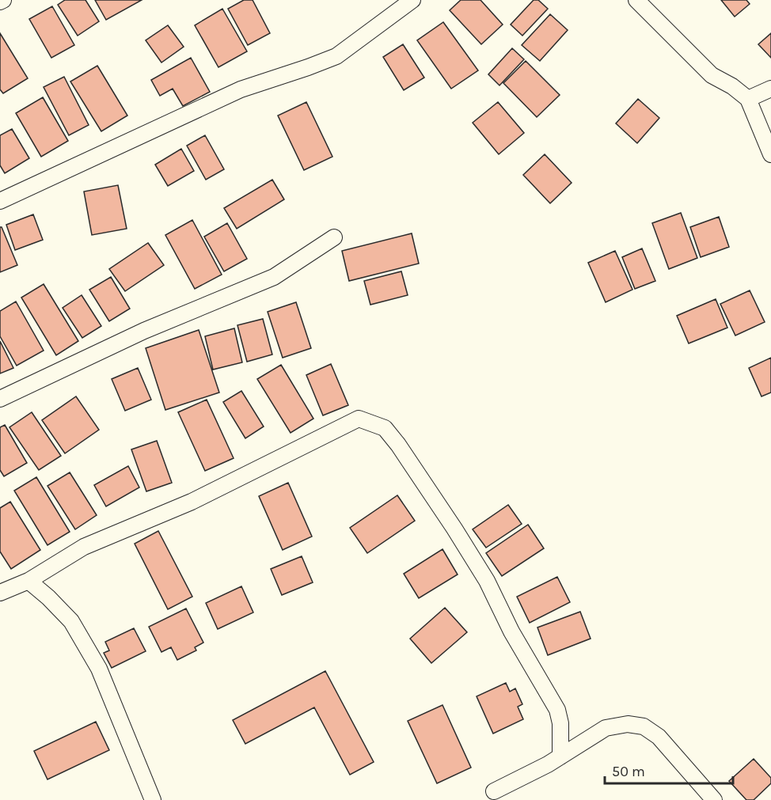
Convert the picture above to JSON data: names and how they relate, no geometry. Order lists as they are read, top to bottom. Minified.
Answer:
{"scale_bar":"50 m"}
